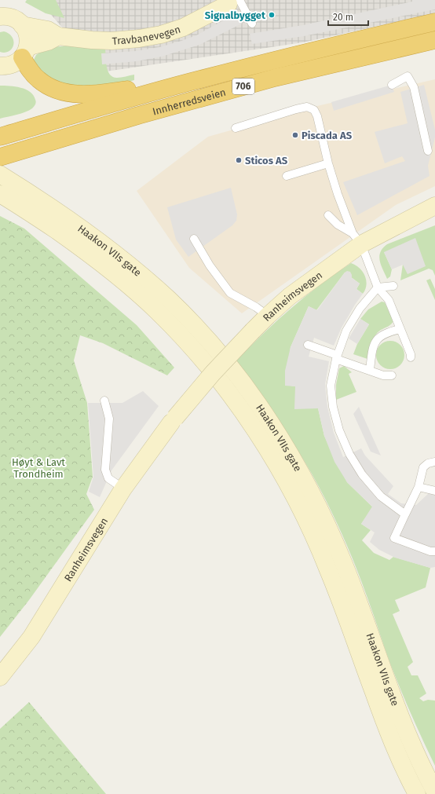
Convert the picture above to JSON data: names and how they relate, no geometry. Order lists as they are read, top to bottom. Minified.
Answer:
{"streets":{"highway":["706","Innherredsveien"],"main road":["Travbanevegen","Haakon VIIs gate","Ranheimsvegen"]},"crossings":[["706","Innherredsveien"]],"parks":["Høyt & Lavt Trondheim"],"places":["Signalbygget","Piscada AS","Sticos AS"],"scale_bar":"20 m"}
